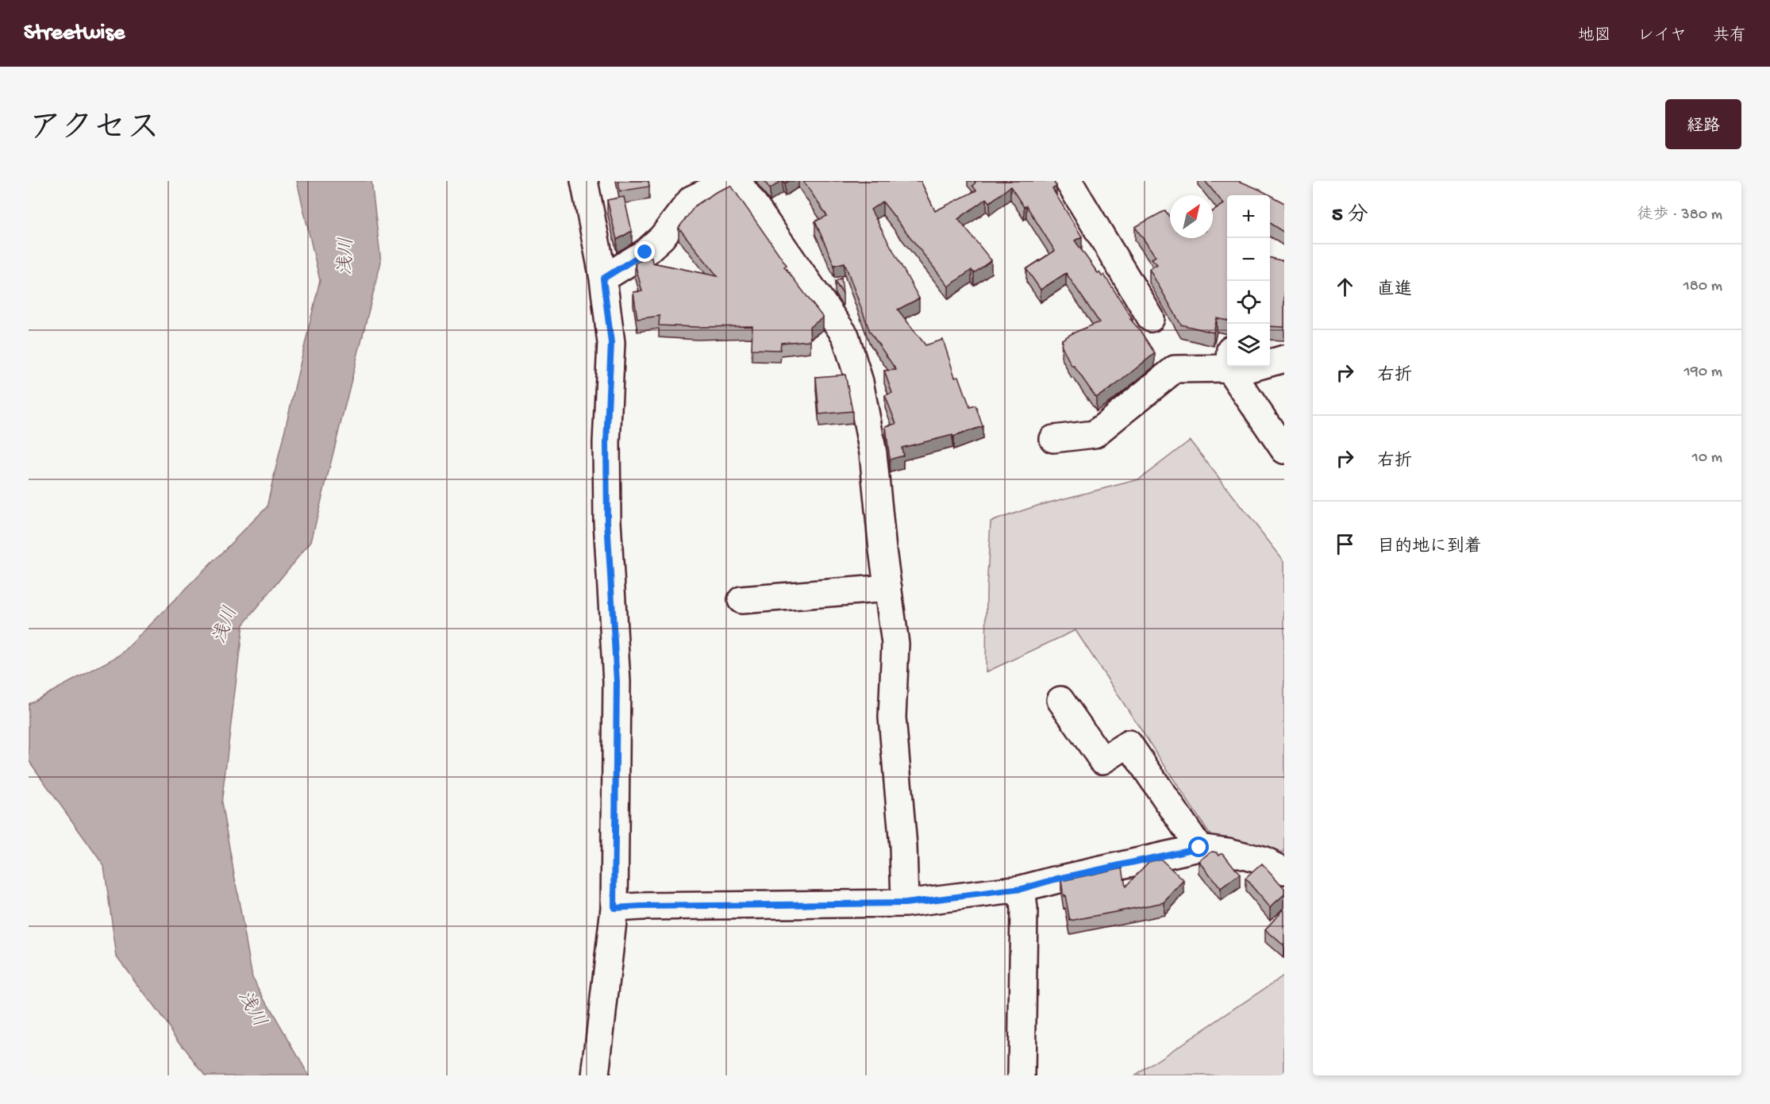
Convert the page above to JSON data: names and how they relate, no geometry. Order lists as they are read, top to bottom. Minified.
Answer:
{"water":["浅川"],"north":"top right","page":{"header":"Streetwise","nav":["地図","レイヤ","共有"],"title":"アクセス","buttons":"経路","heading":["5 分","徒歩 · 380 m"],"map_buttons":["+","−"],"list":[["直進","180 m"],["右折","190 m"],["右折","10 m"],"目的地に到着"]}}
